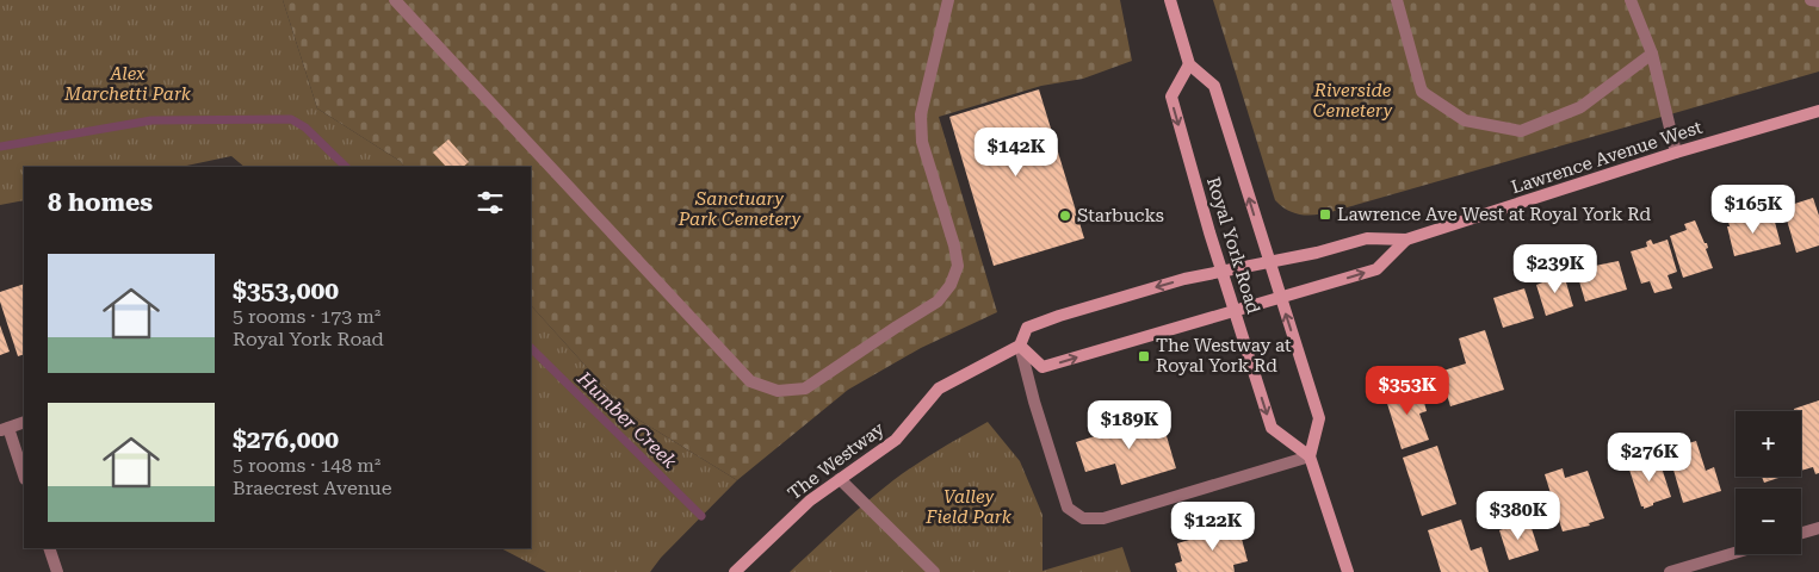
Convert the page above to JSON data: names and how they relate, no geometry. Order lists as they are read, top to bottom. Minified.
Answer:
{"streets":{"main road":["Lawrence Avenue West","Royal York Road","The Westway"]},"crossings":[["Lawrence Avenue West","Royal York Road"],["Lawrence Avenue West","The Westway"],["Royal York Road","The Westway"]],"water":["Humber Creek"],"parks":["Alex Marchetti Park","Riverside Cemetery","Sanctuary Park Cemetery","Valley Field Park"],"places":{"transit":["Lawrence Ave West at Royal York Rd","The Westway at Royal York Rd"],"other":["Starbucks"]},"page":{"price":["$142K","$165K","$239K","$353K","$189K","$276K","$380K","$122K"],"heading":"8 homes","list":[{"name":"$353,000","note":"5 rooms · 173 m² · Royal York Road"},{"name":"$276,000","note":"5 rooms · 148 m² · Braecrest Avenue"}],"map_buttons":["+","−"]}}
